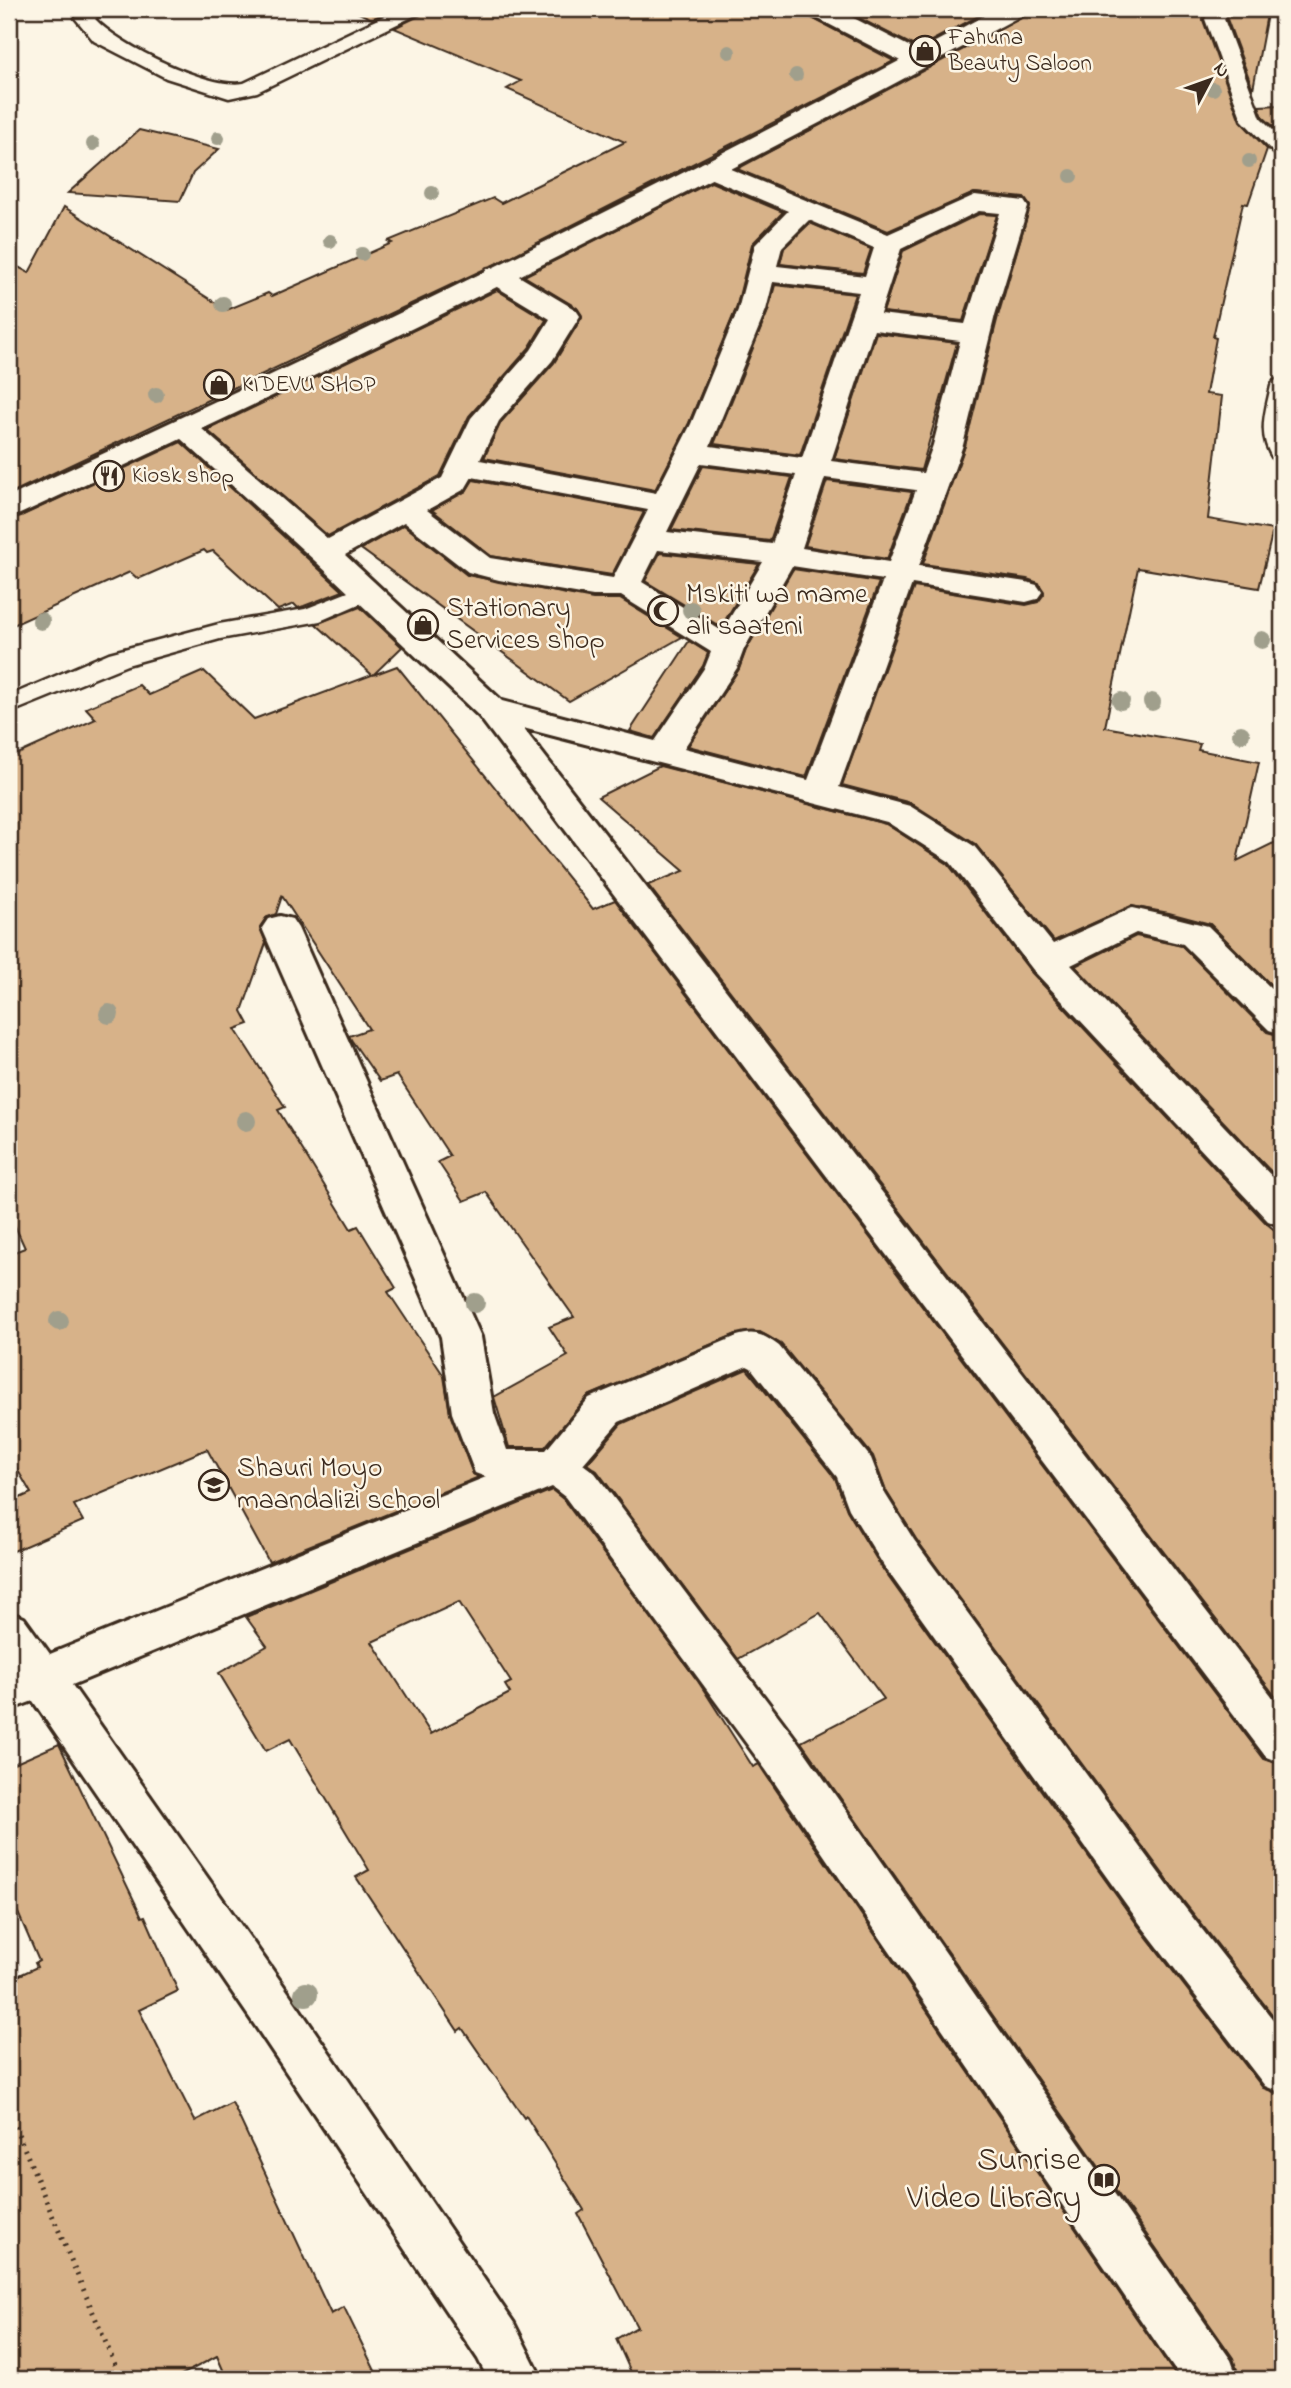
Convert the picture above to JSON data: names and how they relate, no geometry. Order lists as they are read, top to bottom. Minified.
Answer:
{"places":{"shop":["Fahuna Beauty Saloon","KIDEVU SHOP","Stationary Services shop"],"restaurant":["Kiosk shop"],"mosque":["Mskiti wa mame ali saateni"],"school or university":["Shauri Moyo maandalizi school"],"library":["Sunrise Video Library"]},"north":"top right"}
